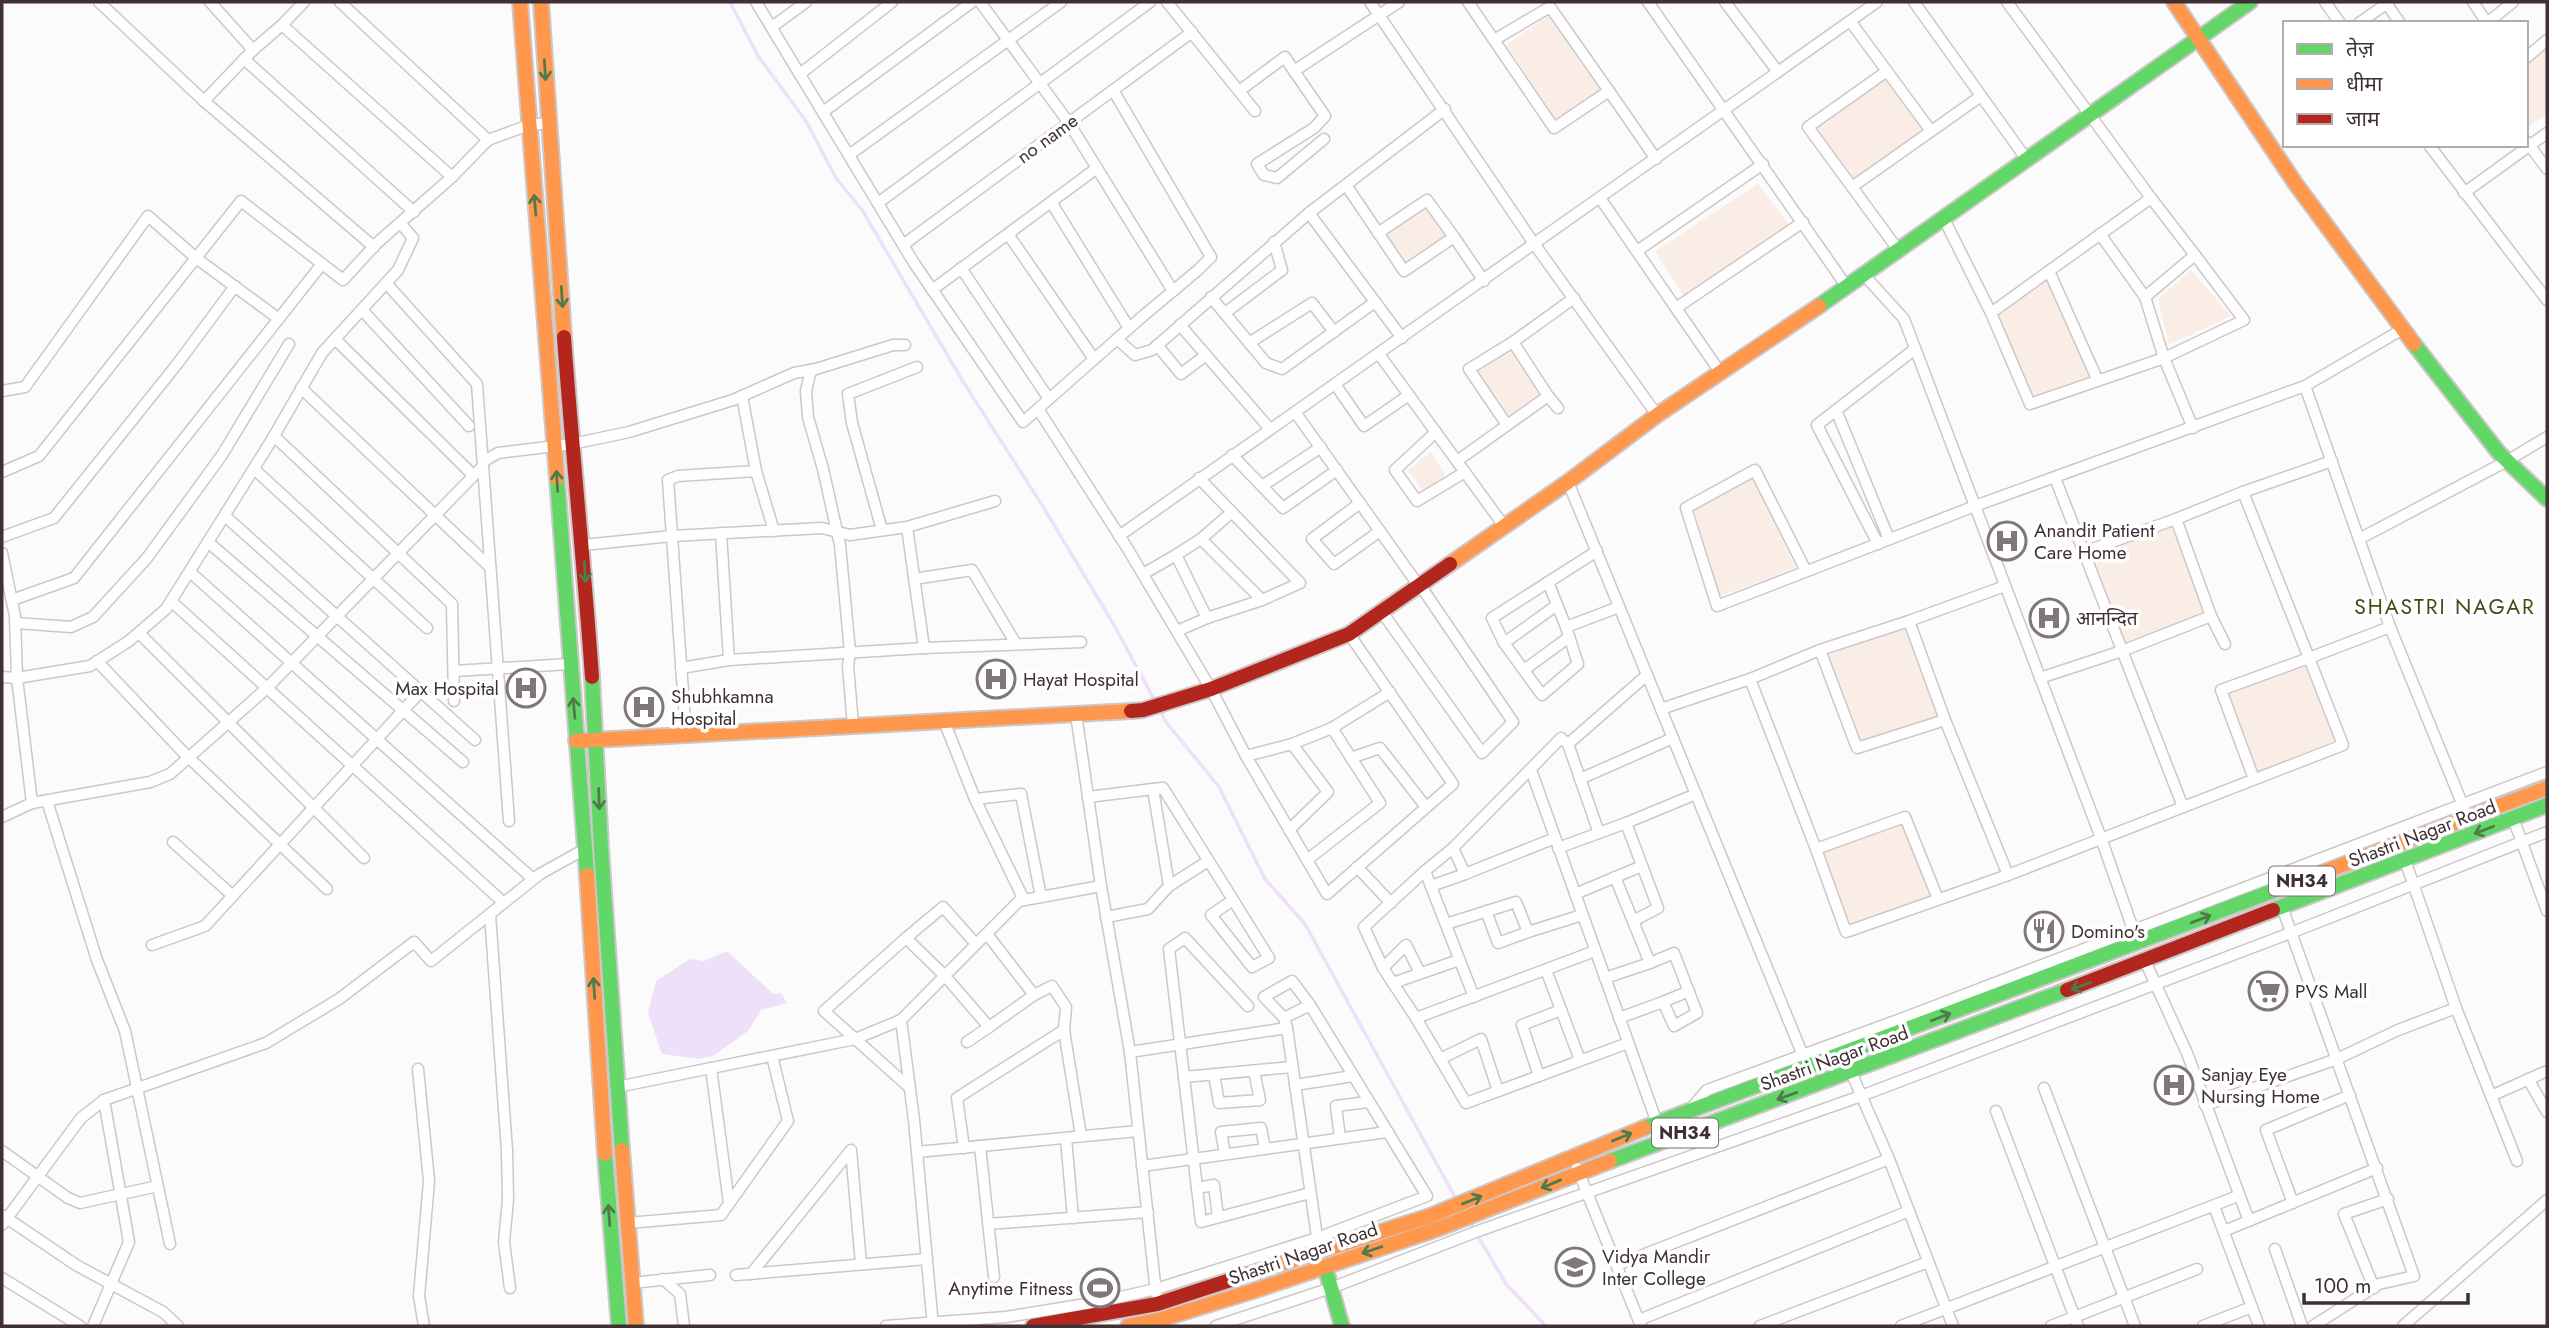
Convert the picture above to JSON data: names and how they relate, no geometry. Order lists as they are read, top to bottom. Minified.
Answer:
{"streets":{"main road":["Shastri Nagar Road","NH34"],"street":["no name"]},"crossings":[["Shastri Nagar Road","NH34"]],"districts":["SHASTRI NAGAR"],"places":{"hospital":["Anandit Patient Care Home","आनन्दित","Hayat Hospital","Max Hospital","Shubhkamna Hospital","Sanjay Eye Nursing Home"],"restaurant":["Domino's"],"supermarket":["PVS Mall"],"school or university":["Vidya Mandir Inter College"],"sports":["Anytime Fitness"]},"legend":["तेज़","धीमा","जाम"],"scale_bar":"100 m"}
